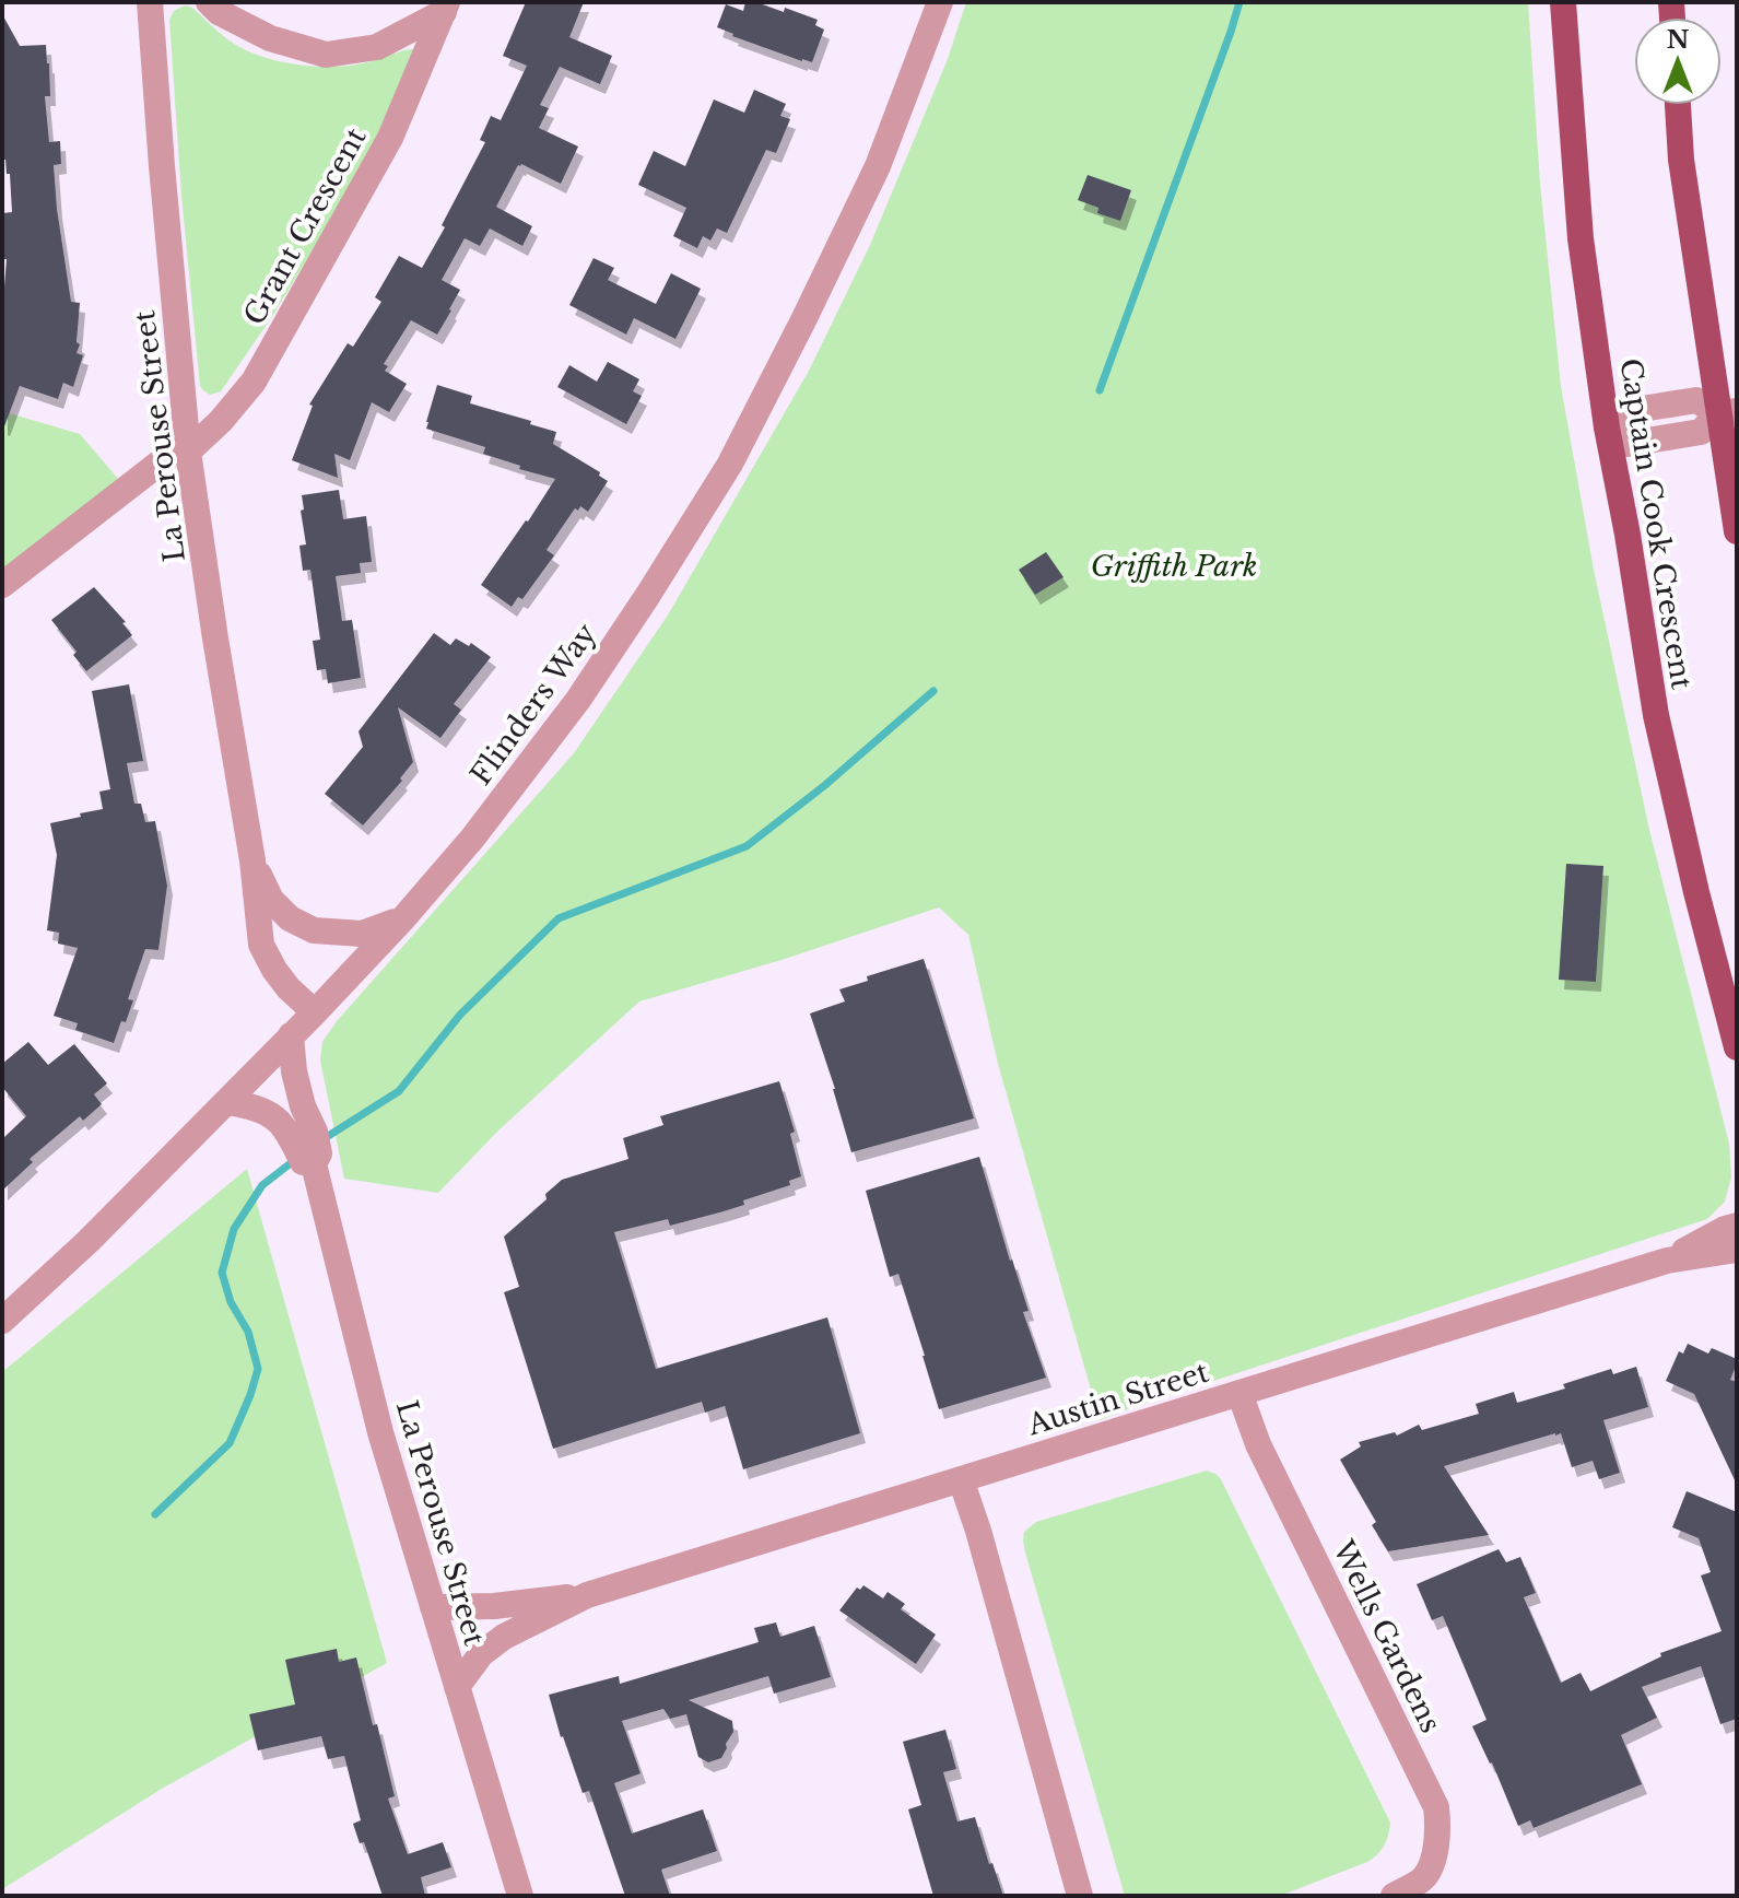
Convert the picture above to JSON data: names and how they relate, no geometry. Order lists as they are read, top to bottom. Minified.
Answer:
{"streets":{"main road":["Captain Cook Crescent"],"street":["Grant Crescent","La Perouse Street","Flinders Way","Austin Street","Wells Gardens"]},"crossings":[["Grant Crescent","La Perouse Street"],["La Perouse Street","Flinders Way"],["La Perouse Street","Austin Street"],["Austin Street","Wells Gardens"]],"parks":["Griffith Park"],"north":"top"}
